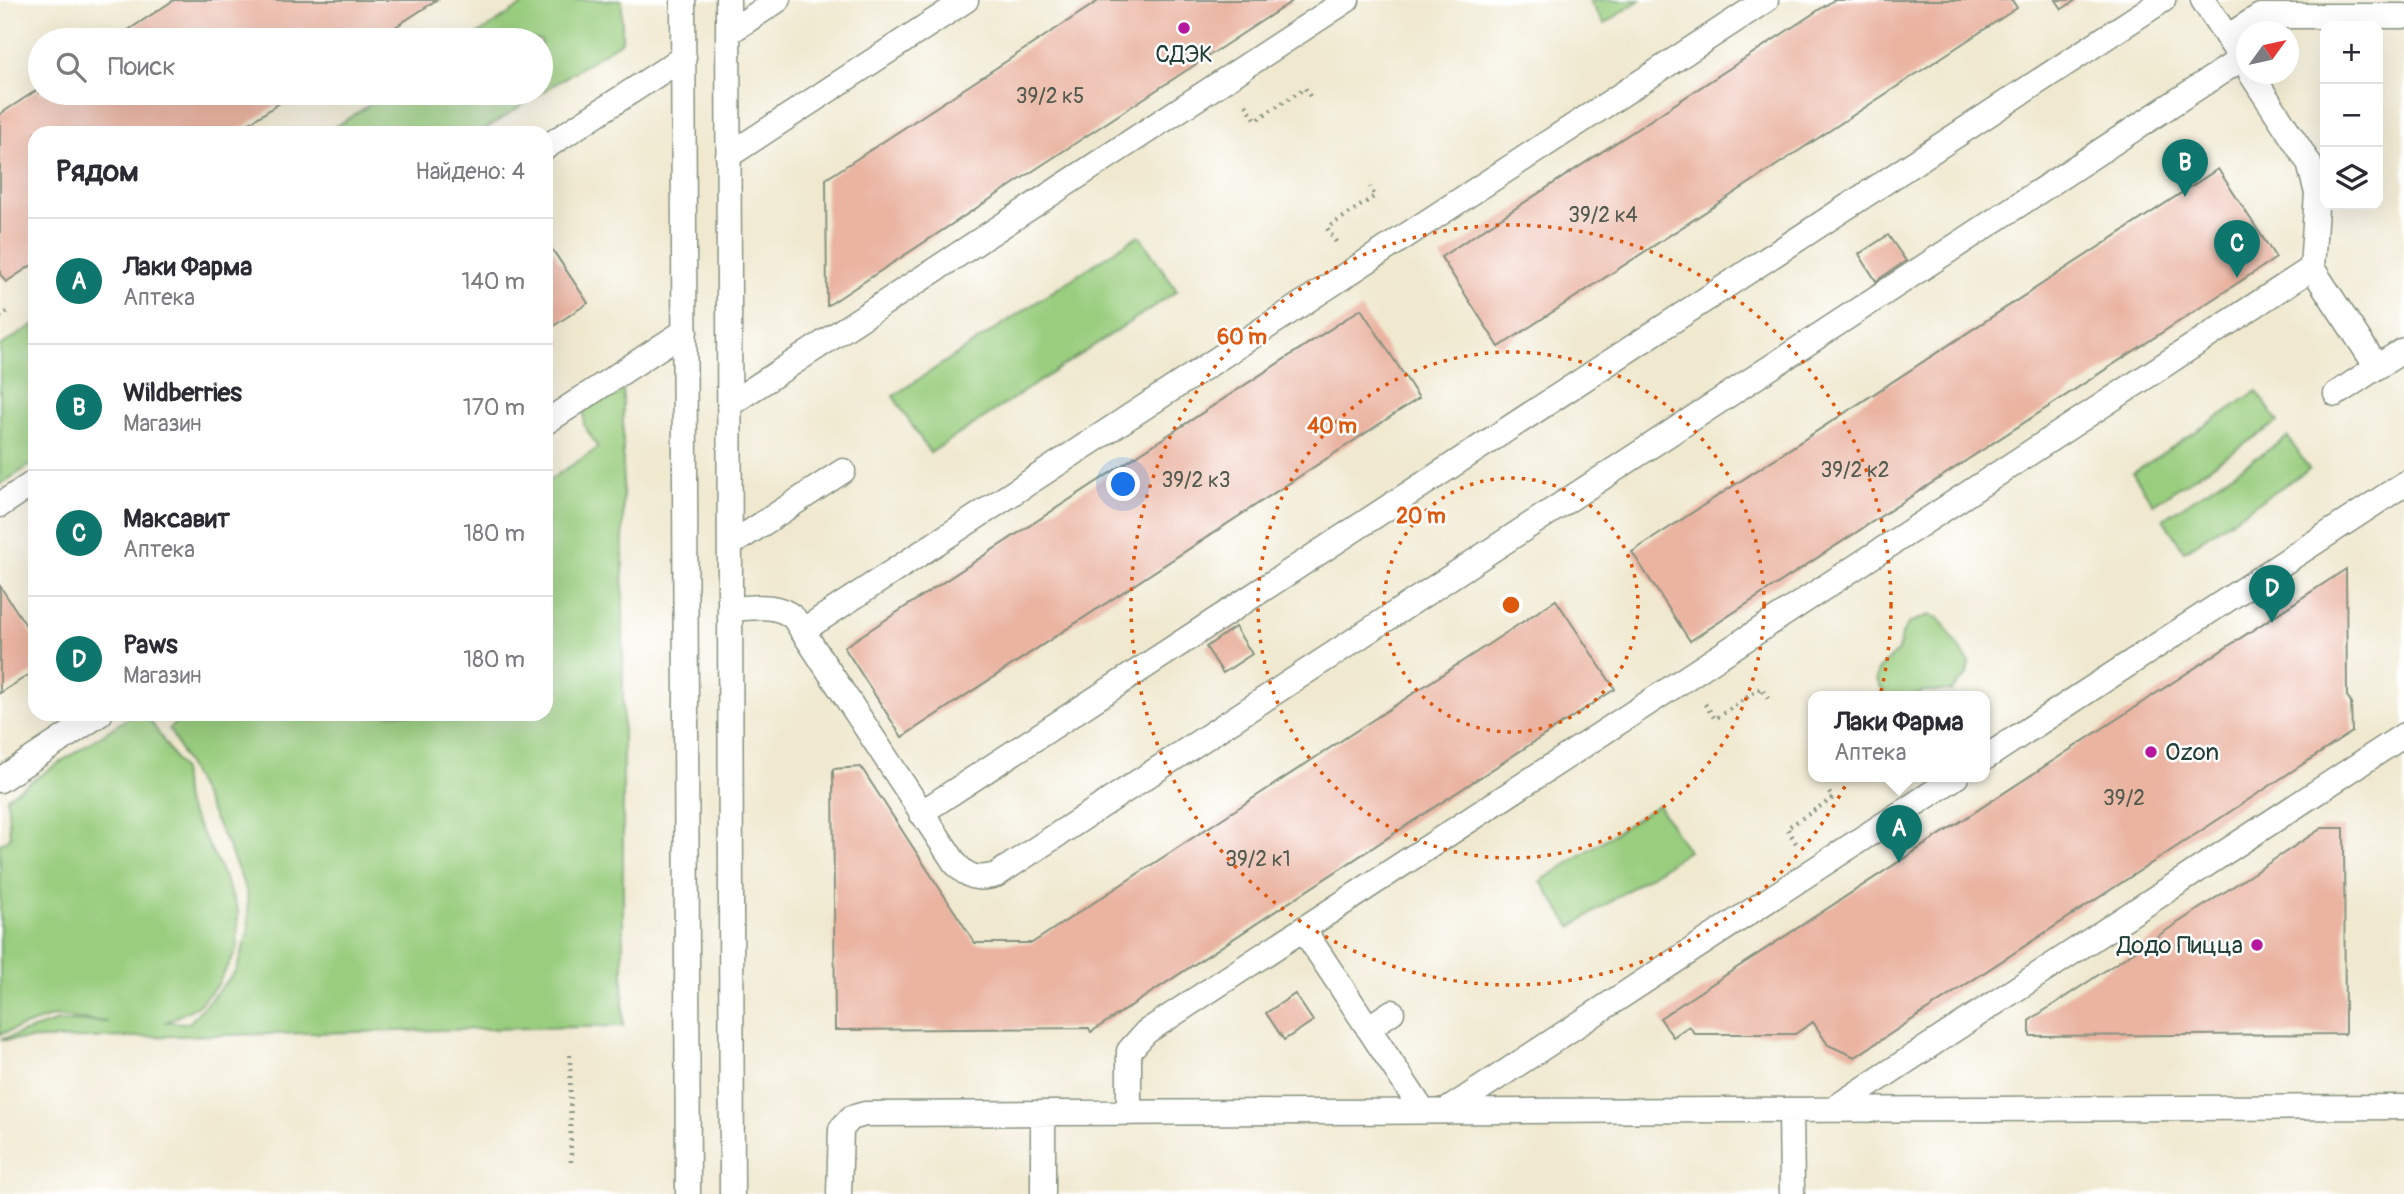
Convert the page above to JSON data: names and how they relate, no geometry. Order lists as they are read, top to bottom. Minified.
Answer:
{"places":["СДЭК","Ozon","Додо Пицца"],"house_numbers":["39/2 к5","39/2 к4","39/2 к2","39/2 к3","39/2","39/2 к1"],"north":"top right","page":{"map_buttons":["+","−"],"search":"Поиск","heading":["Рядом","Найдено: 4"],"pins":["B","C","D","A"],"list":[{"mark":"A","name":"Лаки Фарма","note":"Аптека","value":"140 m"},{"mark":"B","name":"Wildberries","note":"Магазин","value":"170 m"},{"mark":"C","name":"Максавит","note":"Аптека","value":"180 m"},{"mark":"D","name":"Paws","note":"Магазин","value":"180 m"}],"popup":["Лаки Фарма","Аптека"]},"rings":["60 m","40 m","20 m"]}
